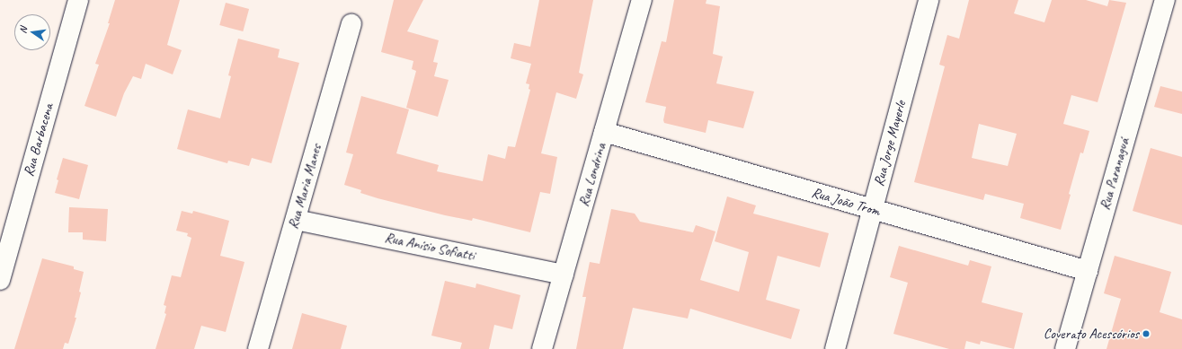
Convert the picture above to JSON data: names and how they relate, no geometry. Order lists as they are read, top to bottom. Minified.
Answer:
{"streets":{"street":["Rua Barbacena","Rua Jorge Mayerle","Rua Paranaguá","Rua Londrina","Rua Maria Manes","Rua João Trom","Rua Anísio Sofiatti"]},"crossings":[["Rua Jorge Mayerle","Rua João Trom"],["Rua Paranaguá","Rua João Trom"],["Rua Londrina","Rua João Trom"],["Rua Londrina","Rua Anísio Sofiatti"],["Rua Maria Manes","Rua Anísio Sofiatti"]],"places":["Coverato Acessórios"],"north":"left"}
